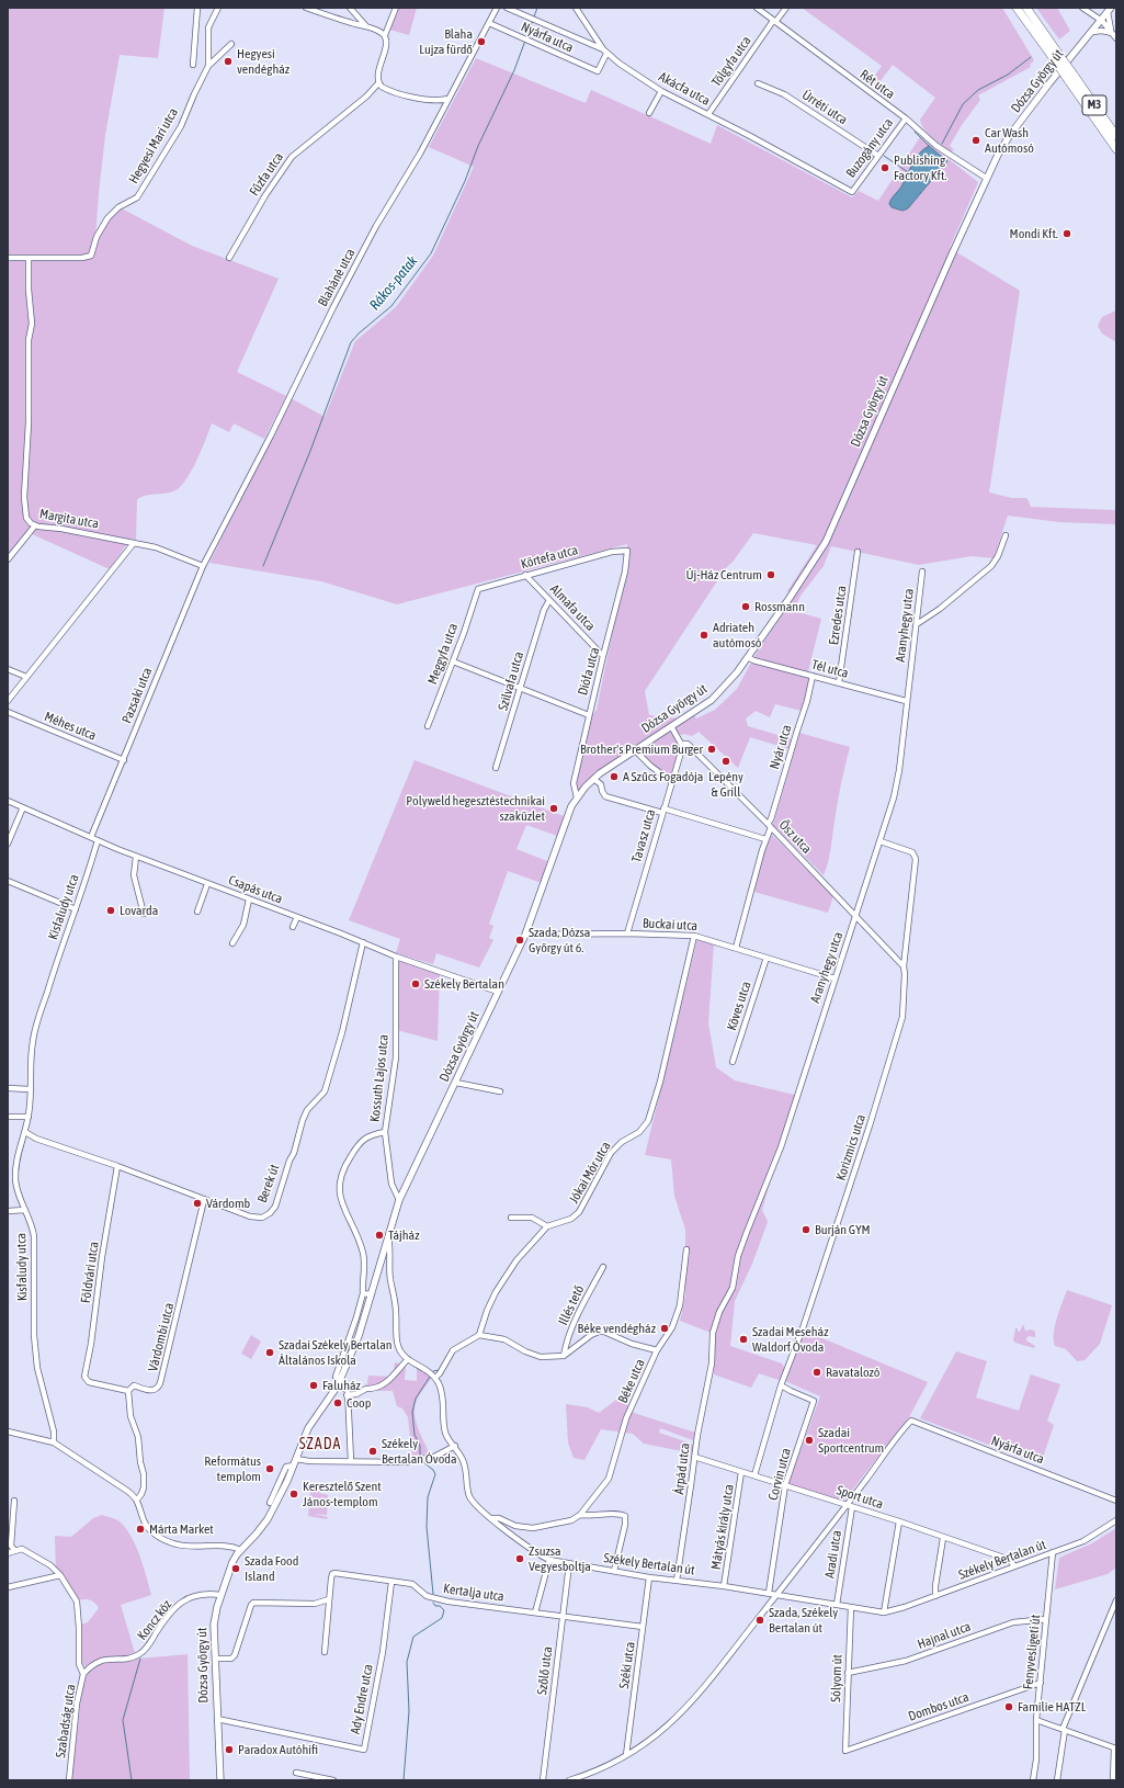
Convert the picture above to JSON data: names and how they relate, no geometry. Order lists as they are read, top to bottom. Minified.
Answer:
{"streets":{"highway":["M3"],"main road":["Dózsa György út"],"street":["Nyárfa utca","Tölgyfa utca","Rét utca","Akácfa utca","Úrréti utca","Hegyesi Mari utca","Buzogány utca","Fűzfa utca","Blaháné utca","Margita utca","Körtefa utca","Almafa utca","Ezredes utca","Aranyhegy utca","Meggyfa utca","Tél utca","Diófa utca","Szilvafa utca","Pazsaki utca","Méhes utca","Nyár utca","Tavasz utca","Ősz utca","Csapás utca","Kisfaludy utca","Buckai utca","Köves utca","Kossuth Lajos utca","Korizmics utca","Jókai Mór utca","Berek út","Földvári utca","Illés tető","Várdombi utca","Béke utca","Árpád utca","Corvin utca","Sport utca","Mátyás király utca","Aradi utca","Székely Bertalan út","Kertalja utca","Koncz köz","Hajnal utca","Fenyvesligeti út","Széki utca","Szőlő utca","Sólyom út","Ady Endre utca","Dombos utca","Szabadság utca"]},"crossings":[["Nyárfa utca","Akácfa utca"],["Nyárfa utca","Blaháné utca"],["Nyárfa utca","Sport utca"],["Tölgyfa utca","Rét utca"],["Tölgyfa utca","Akácfa utca"],["Dózsa György út","Rét utca"],["Dózsa György út","Tél utca"],["Dózsa György út","Diófa utca"],["Dózsa György út","Ősz utca"],["Dózsa György út","Csapás utca"],["Dózsa György út","Buckai utca"],["Dózsa György út","Kossuth Lajos utca"],["Dózsa György út","Koncz köz"],["Dózsa György út","Ady Endre utca"],["Rét utca","Buzogány utca"],["Akácfa utca","Buzogány utca"],["Úrréti utca","Buzogány utca"],["Hegyesi Mari utca","Margita utca"],["Blaháné utca","Margita utca"],["Blaháné utca","Pazsaki utca"],["Margita utca","Pazsaki utca"],["Körtefa utca","Almafa utca"],["Körtefa utca","Meggyfa utca"],["Körtefa utca","Diófa utca"],["Almafa utca","Diófa utca"],["Almafa utca","Szilvafa utca"],["Ezredes utca","Tél utca"],["Aranyhegy utca","Tél utca"],["Aranyhegy utca","Ősz utca"],["Aranyhegy utca","Buckai utca"],["Aranyhegy utca","Korizmics utca"],["Aranyhegy utca","Árpád utca"],["Tél utca","Nyár utca"],["Pazsaki utca","Méhes utca"],["Pazsaki utca","Csapás utca"],["Nyár utca","Ősz utca"],["Nyár utca","Buckai utca"],["Tavasz utca","Ősz utca"],["Tavasz utca","Buckai utca"],["Ősz utca","Korizmics utca"],["Csapás utca","Kisfaludy utca"],["Csapás utca","Kossuth Lajos utca"],["Csapás utca","Berek út"],["Kisfaludy utca","Berek út"],["Buckai utca","Köves utca"],["Buckai utca","Jókai Mór utca"],["Korizmics utca","Corvin utca"],["Korizmics utca","Sport utca"],["Berek út","Földvári utca"],["Berek út","Várdombi utca"],["Földvári utca","Várdombi utca"],["Béke utca","Székely Bertalan út"],["Árpád utca","Sport utca"],["Árpád utca","Székely Bertalan út"],["Corvin utca","Sport utca"],["Corvin utca","Székely Bertalan út"],["Sport utca","Mátyás király utca"],["Sport utca","Aradi utca"],["Sport utca","Székely Bertalan út"],["Mátyás király utca","Székely Bertalan út"],["Aradi utca","Székely Bertalan út"],["Székely Bertalan út","Fenyvesligeti út"],["Székely Bertalan út","Széki utca"],["Székely Bertalan út","Szőlő utca"],["Székely Bertalan út","Sólyom út"],["Kertalja utca","Széki utca"],["Kertalja utca","Szőlő utca"],["Kertalja utca","Ady Endre utca"],["Koncz köz","Szabadság utca"],["Hajnal utca","Fenyvesligeti út"],["Hajnal utca","Sólyom út"],["Fenyvesligeti út","Dombos utca"],["Sólyom út","Dombos utca"]],"districts":["SZADA"],"water":["Rákos-patak"],"places":["Blaha Lujza fürdő","Hegyesi vendégház","Car Wash Autómosó","Publishing Factory Kft.","Mondi Kft.","Új-Ház Centrum","Rossmann","Adriateh autómosó","Brother's Premium Burger","Lepény & Grill","A Szűcs Fogadója","Polyweld hegesztéstechnikai szaküzlet","Lovarda","Szada, Dózsa György út 6.","Székely Bertalan","Várdomb","Burján GYM","Tájház","Béke vendégház","Szadai Meseház Waldorf Óvoda","Szadai Székely Bertalan Általános Iskola","Ravatalozó","Faluház","Coop","Szadai Sportcentrum","Székely Bertalan Óvoda","Református templom","Keresztelő Szent János-templom","Márta Market","Zsuzsa Vegyesboltja","Szada Food Island","Szada, Székely Bertalan út","Familie HATZL","Paradox Autóhifi"]}
